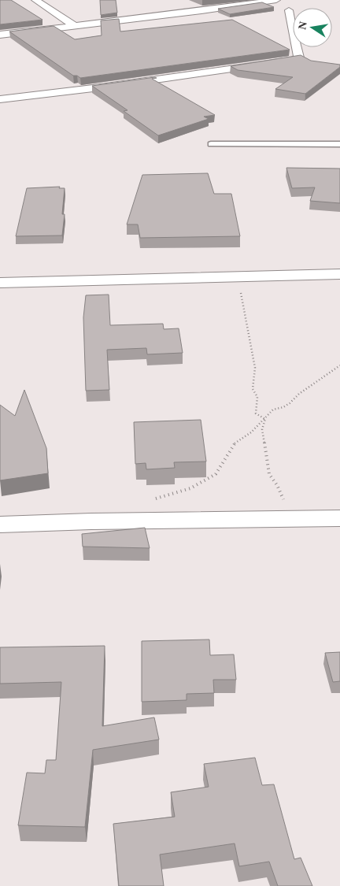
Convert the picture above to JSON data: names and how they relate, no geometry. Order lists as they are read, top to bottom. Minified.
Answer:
{"north":"left"}
